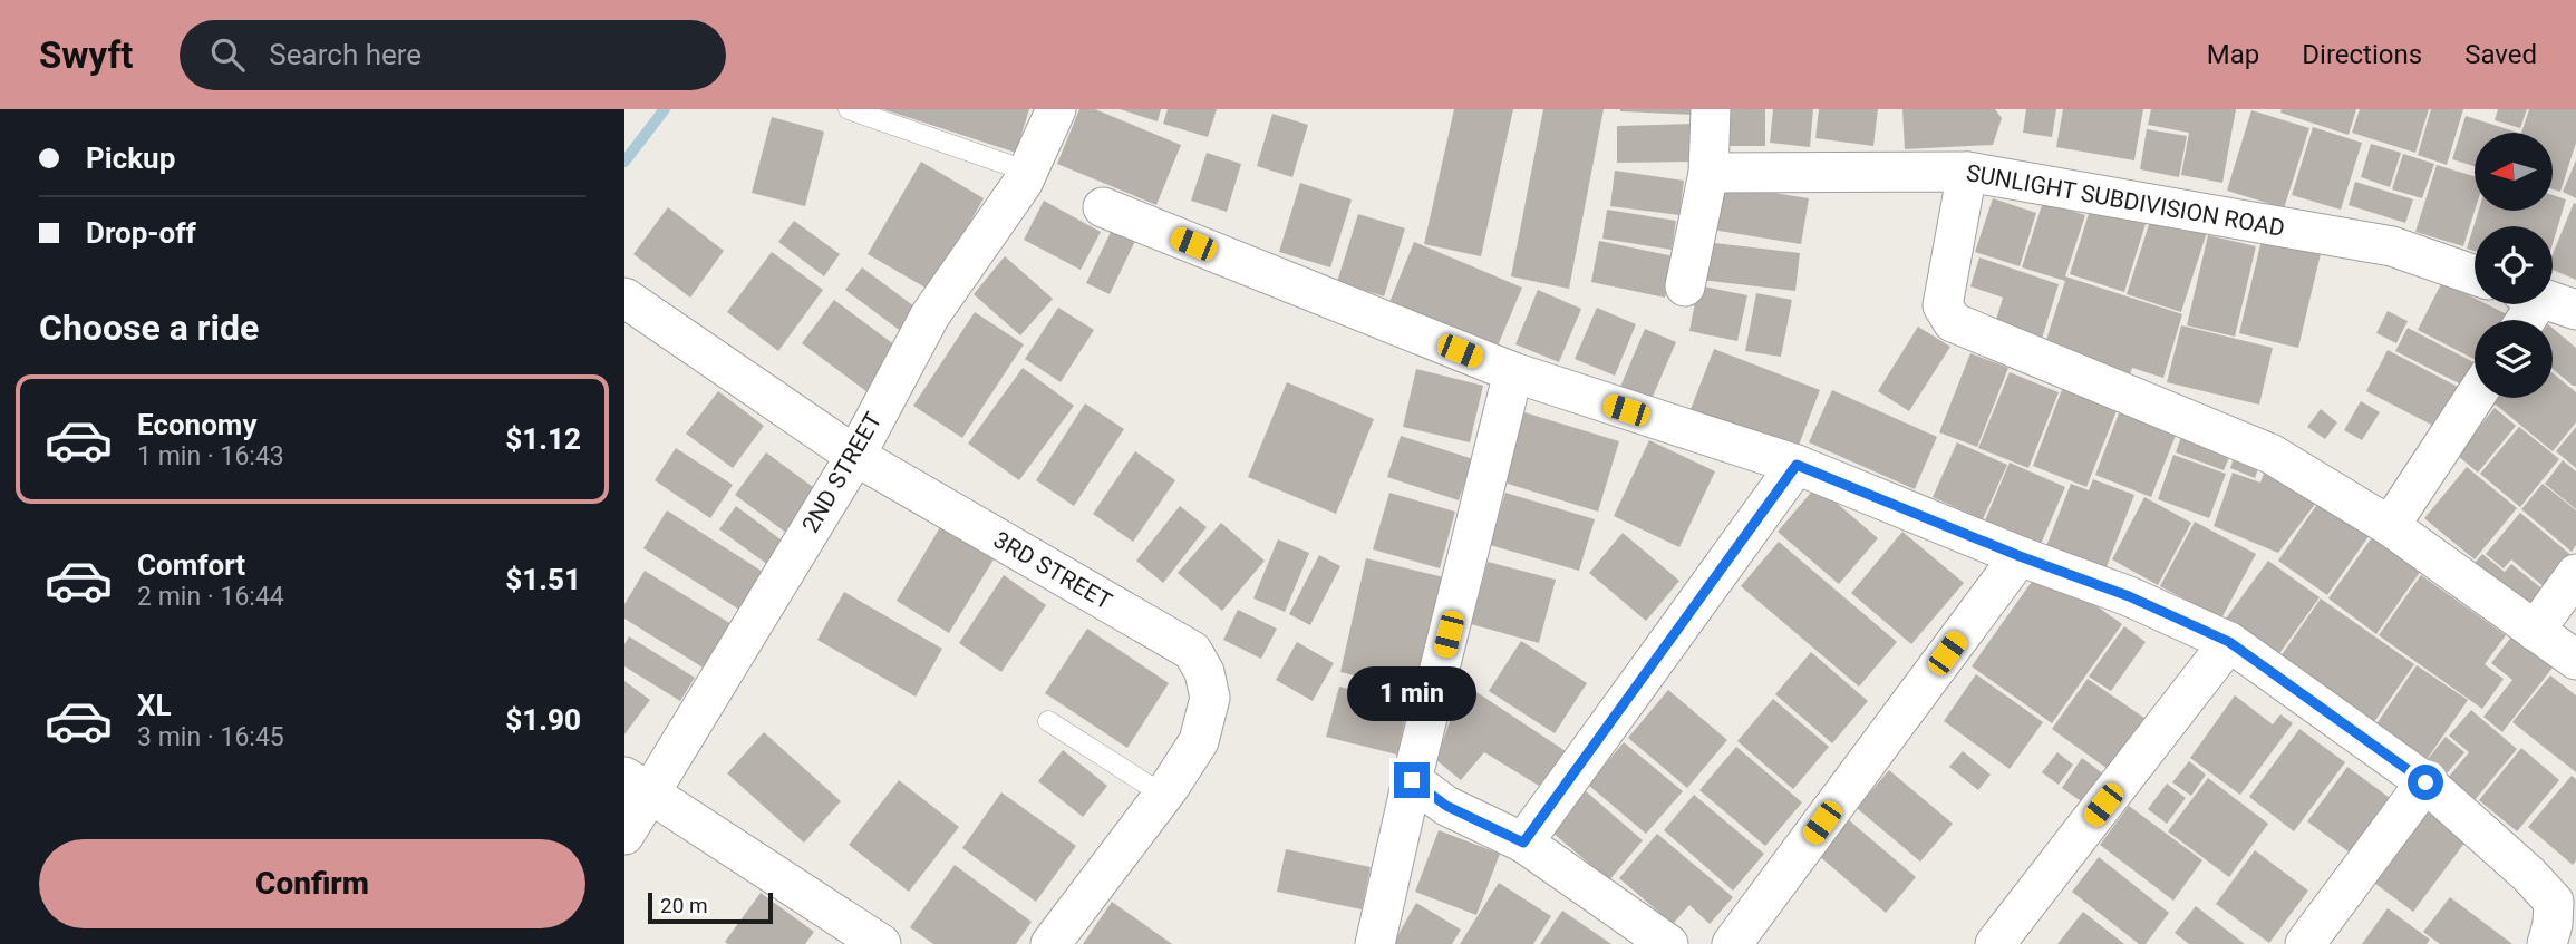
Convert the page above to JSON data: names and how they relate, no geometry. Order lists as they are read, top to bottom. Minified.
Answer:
{"streets":{"street":["SUNLIGHT SUBDIVISION ROAD","2ND STREET","3RD STREET"]},"crossings":[["2ND STREET","3RD STREET"]],"scale_bar":"20 m","north":"left","page":{"header":"Swyft","search":"Search here","nav":["Map","Directions","Saved"],"banner":["Pickup","Drop-off"],"heading":"Choose a ride","list":[{"name":"Economy","note":"1 min · 16:43","value":"$1.12"},{"name":"Comfort","note":"2 min · 16:44","value":"$1.51"},{"name":"XL","note":"3 min · 16:45","value":"$1.90"}],"bubble":"1 min","buttons":"Confirm","scale":"20 m"}}
